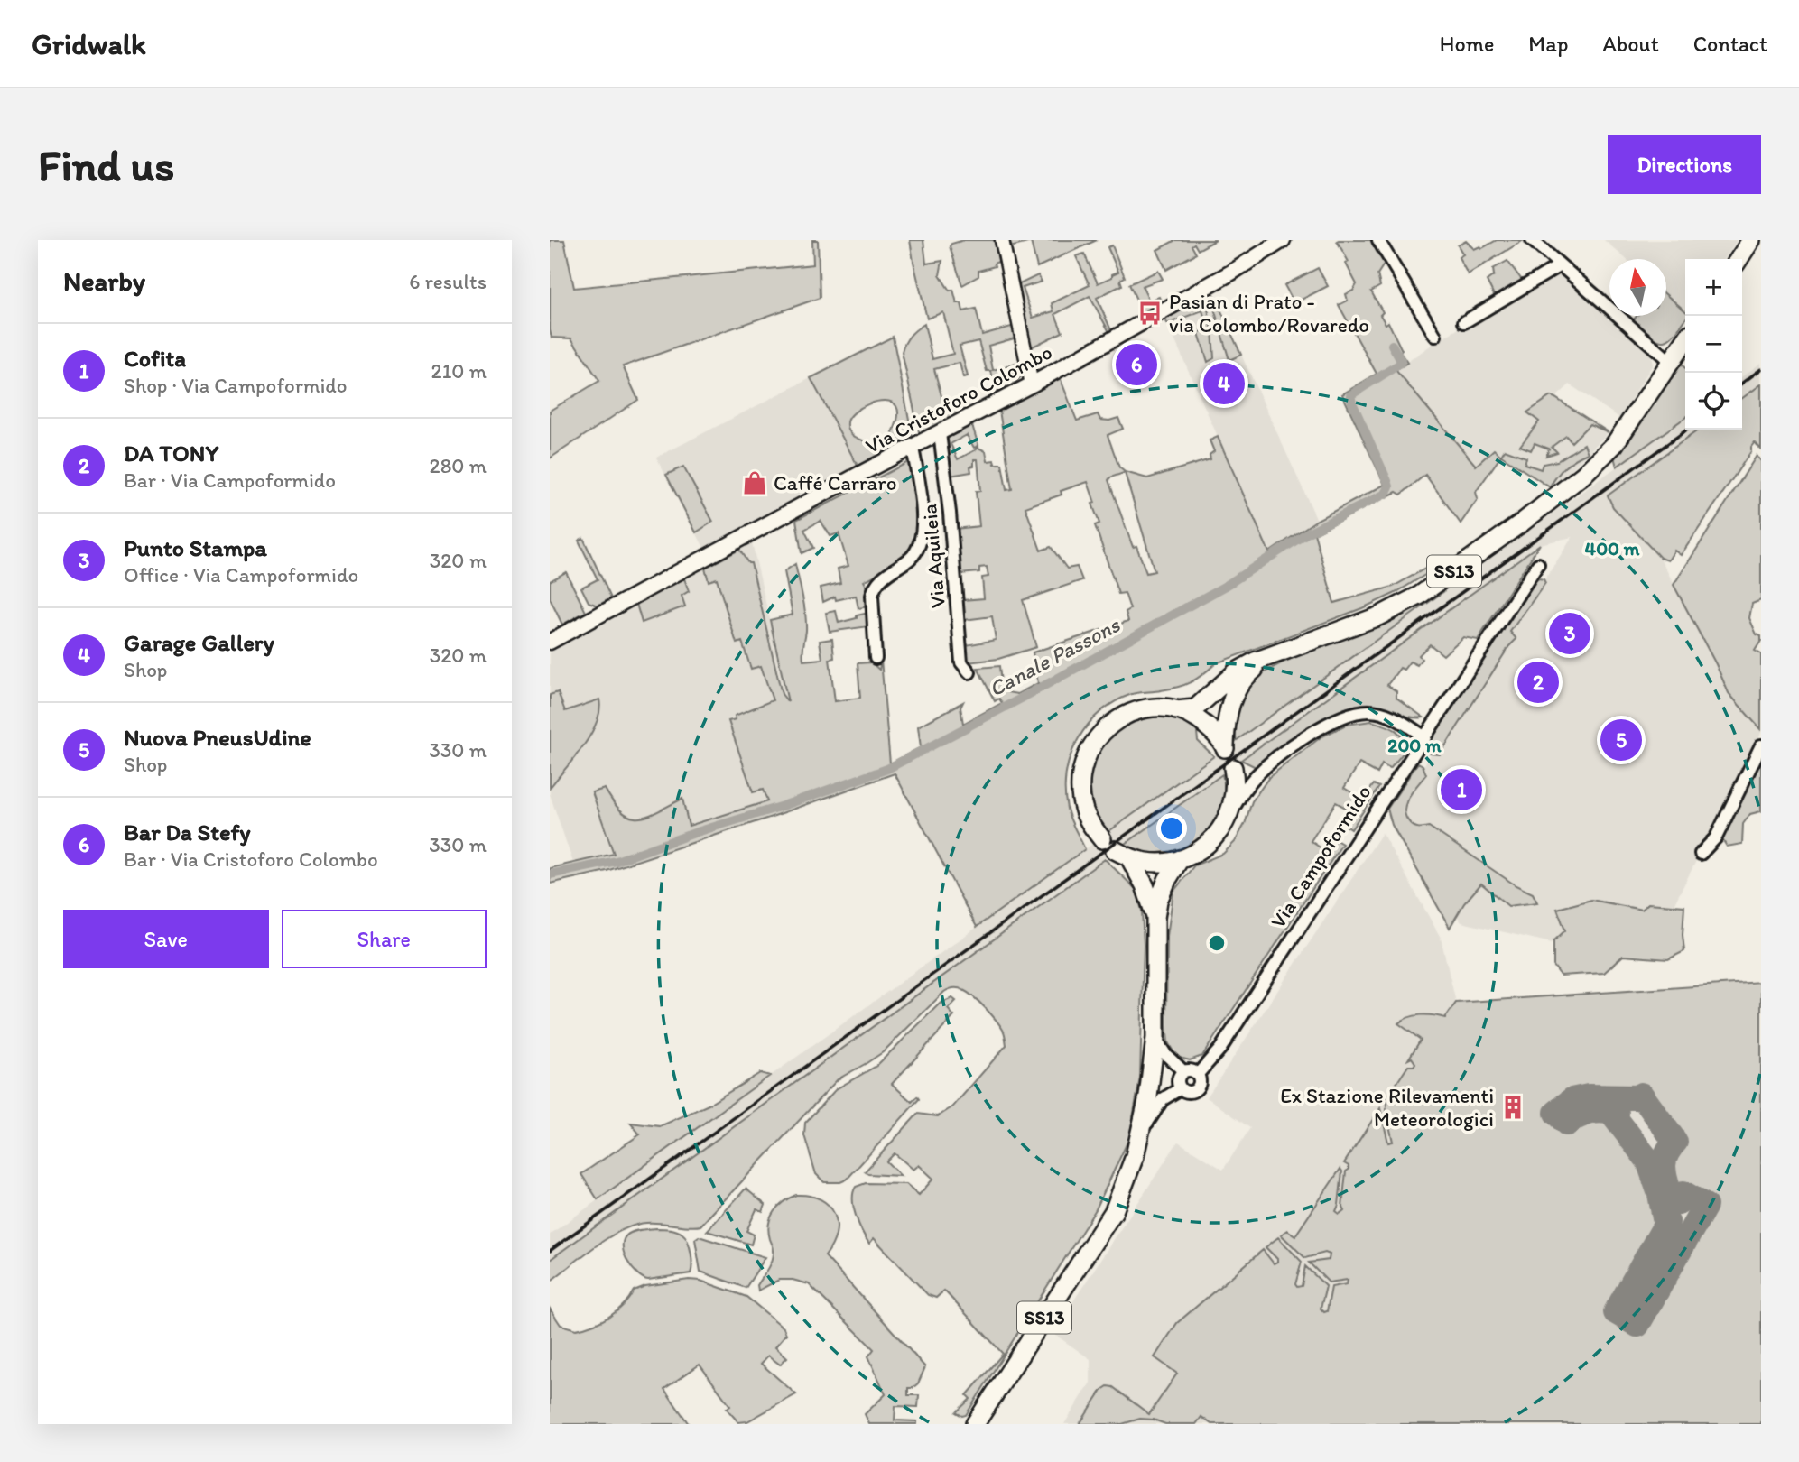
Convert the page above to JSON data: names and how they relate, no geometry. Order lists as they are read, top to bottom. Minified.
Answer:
{"streets":{"main road":["Via Cristoforo Colombo","SS13"],"street":["Via Aquileia","Via Campoformido"]},"crossings":[["Via Cristoforo Colombo","Via Aquileia"]],"water":["Canale Passons"],"places":{"bus stop":["Pasian di Prato - via Colombo/Rovaredo"],"shop":["Caffé Carraro"],"building":["Ex Stazione Rilevamenti Meteorologici"]},"north":"top","page":{"header":"Gridwalk","nav":["Home","Map","About","Contact"],"buttons":["Directions",["Save","Share"]],"title":"Find us","heading":["Nearby","6 results"],"map_buttons":["+","−"],"list":[{"mark":"1","name":"Cofita","note":"Shop · Via Campoformido","value":"210 m"},{"mark":"2","name":"DA TONY","note":"Bar · Via Campoformido","value":"280 m"},{"mark":"3","name":"Punto Stampa","note":"Office · Via Campoformido","value":"320 m"},{"mark":"4","name":"Garage Gallery","note":"Shop","value":"320 m"},{"mark":"5","name":"Nuova PneusUdine","note":"Shop","value":"330 m"},{"mark":"6","name":"Bar Da Stefy","note":"Bar · Via Cristoforo Colombo","value":"330 m"}],"pins":["6","4","3","2","5","1"]},"rings":["400 m","200 m"]}
